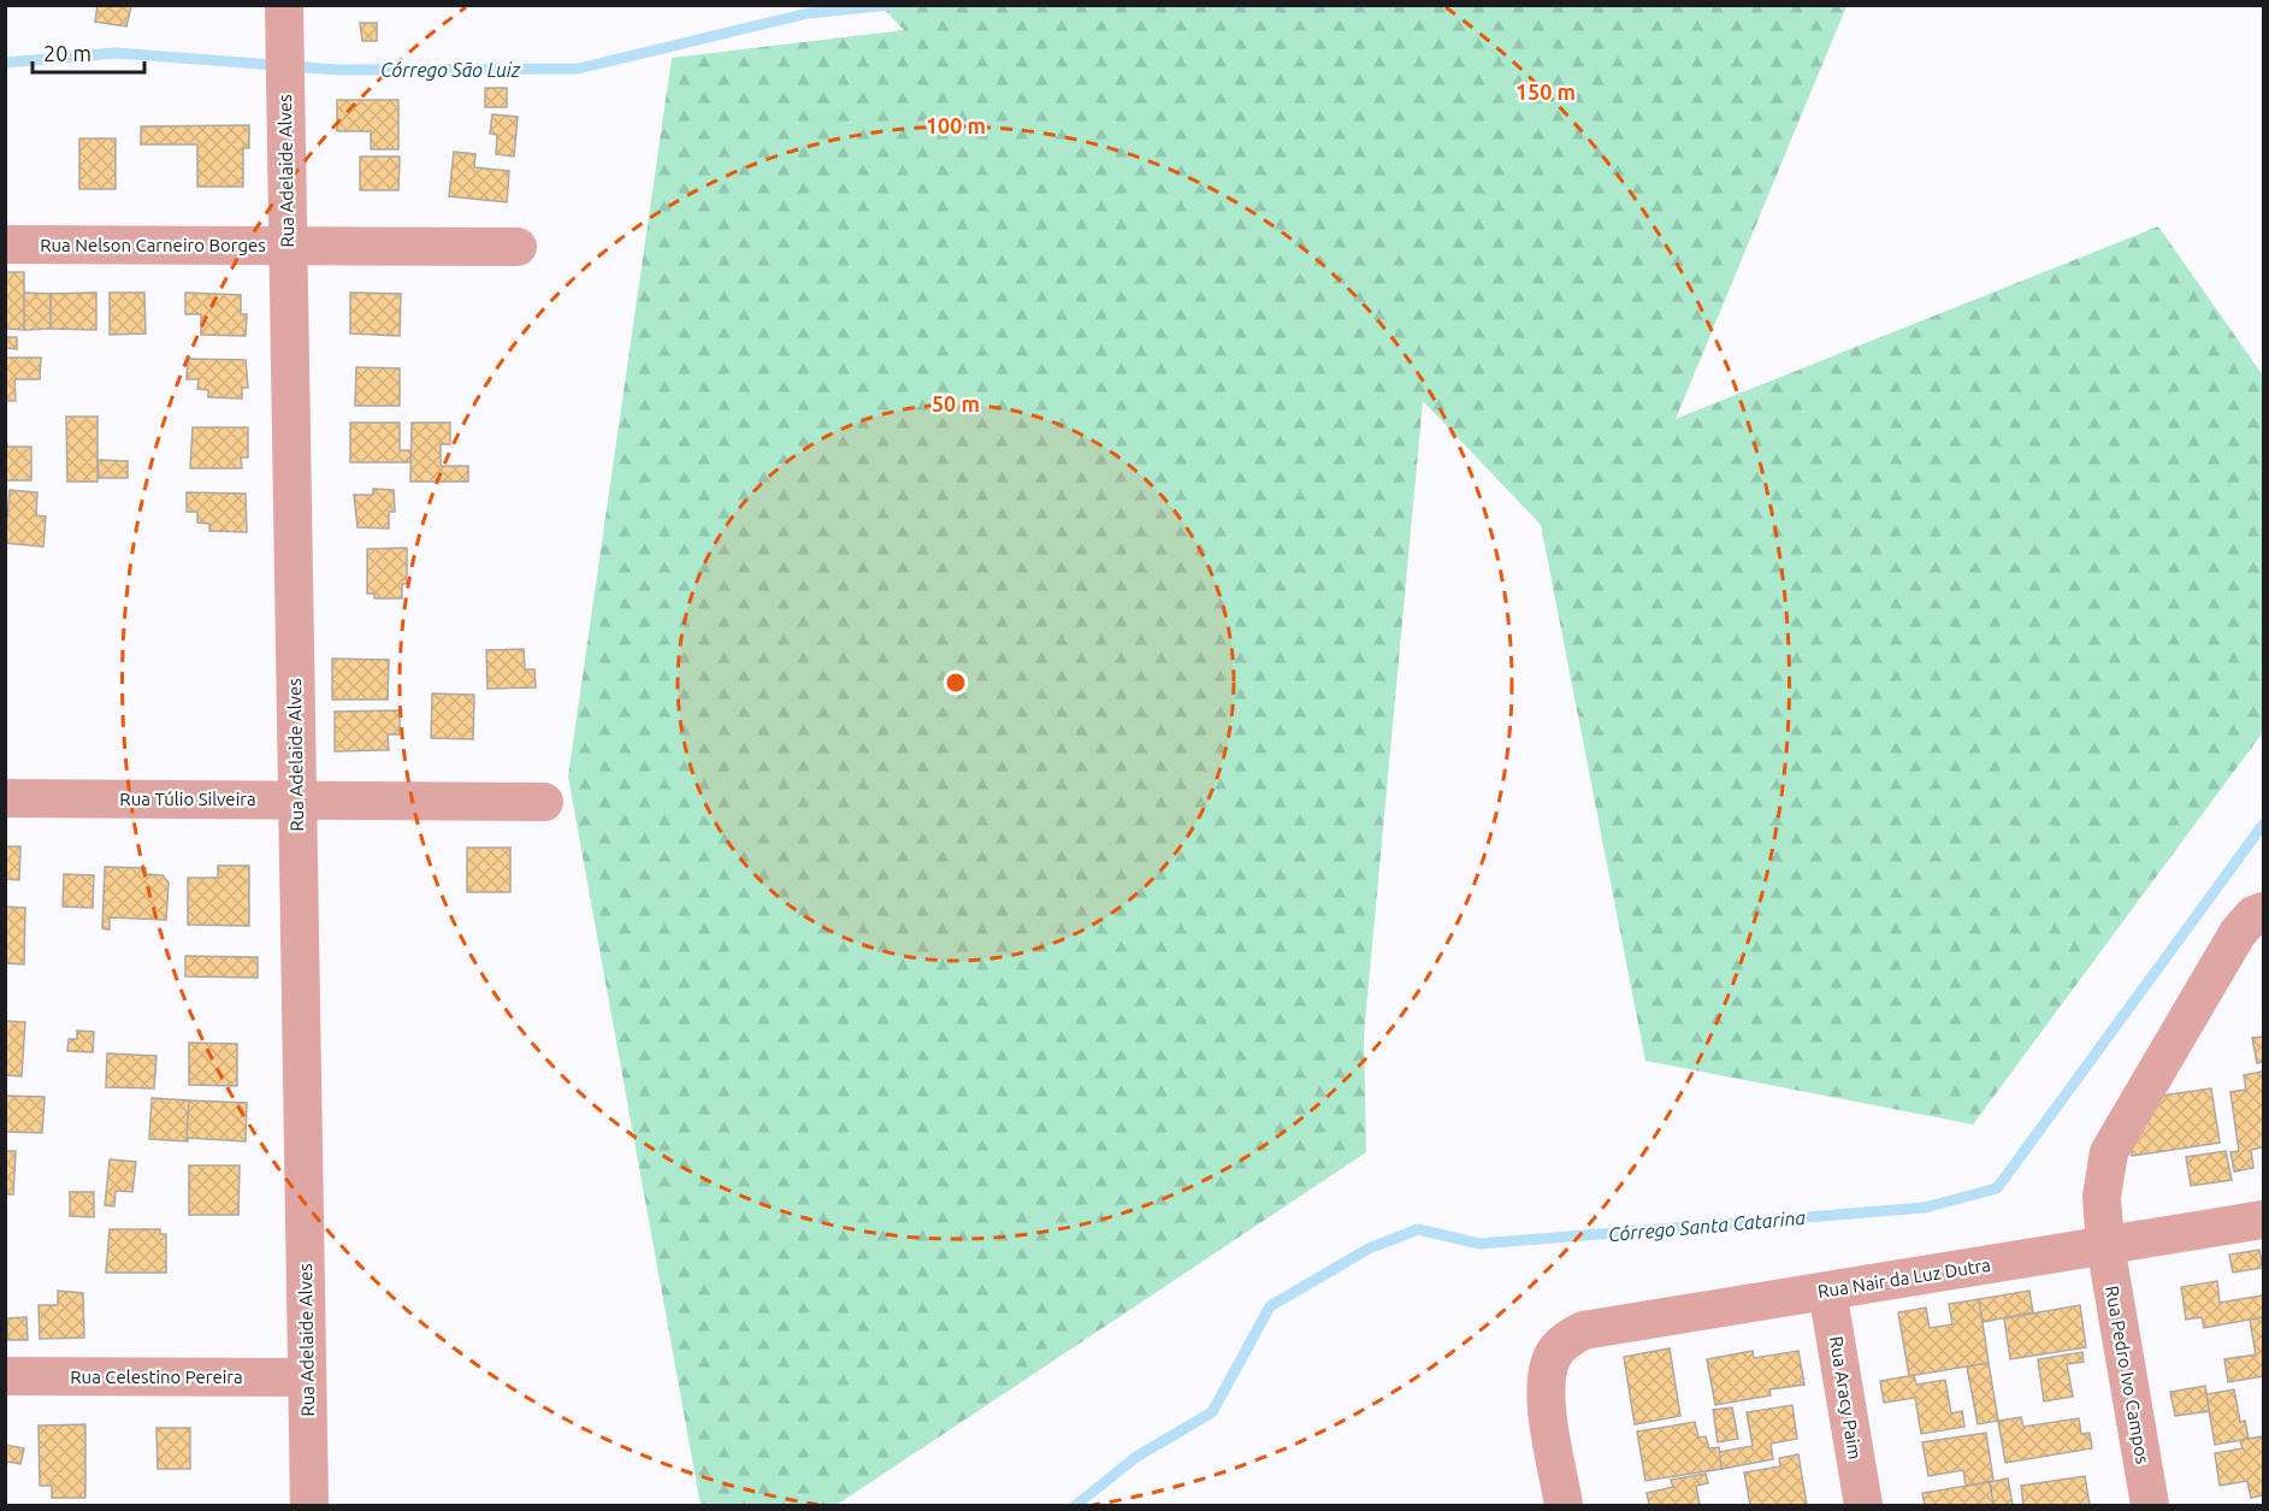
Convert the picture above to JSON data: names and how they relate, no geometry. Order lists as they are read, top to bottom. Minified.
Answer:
{"streets":{"street":["Rua Adelaide Alves","Rua Nelson Carneiro Borges","Rua Túlio Silveira","Rua Nair da Luz Dutra","Rua Pedro Ivo Campos","Rua Celestino Pereira","Rua Aracy Paim"]},"crossings":[["Rua Adelaide Alves","Rua Nelson Carneiro Borges"],["Rua Adelaide Alves","Rua Túlio Silveira"],["Rua Adelaide Alves","Rua Celestino Pereira"],["Rua Nair da Luz Dutra","Rua Pedro Ivo Campos"],["Rua Nair da Luz Dutra","Rua Aracy Paim"]],"water":["Córrego São Luiz","Córrego Santa Catarina"],"scale_bar":"20 m","rings":["150 m","100 m","50 m"]}
